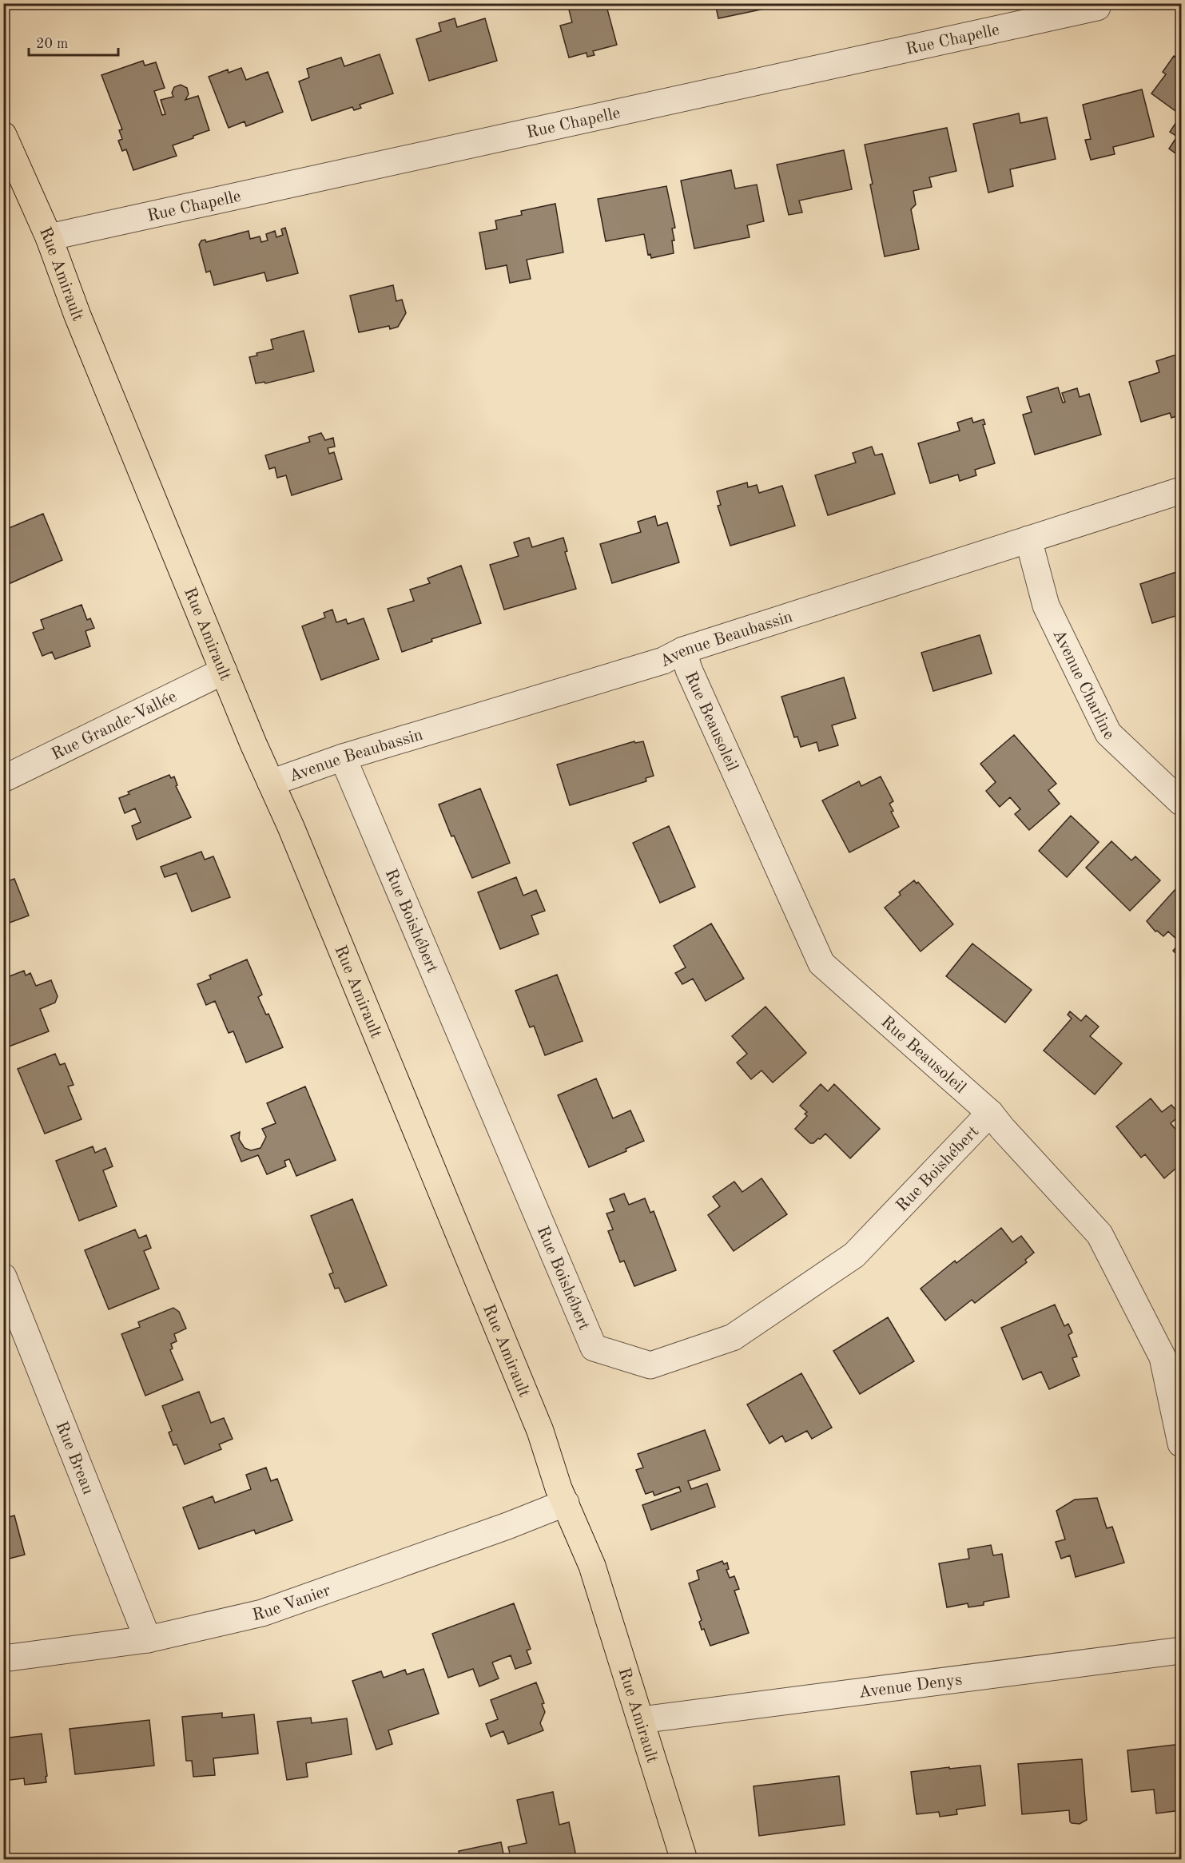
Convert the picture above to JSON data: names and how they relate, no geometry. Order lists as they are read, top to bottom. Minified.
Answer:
{"streets":{"main road":["Rue Amirault"],"street":["Rue Chapelle","Avenue Beaubassin","Avenue Charline","Rue Beausoleil","Rue Grande-Vallée","Rue Boishébert","Rue Breau","Rue Vanier","Avenue Denys"]},"crossings":[["Rue Chapelle","Rue Amirault"],["Rue Amirault","Avenue Beaubassin"],["Rue Amirault","Rue Grande-Vallée"],["Rue Amirault","Rue Vanier"],["Rue Amirault","Avenue Denys"],["Avenue Beaubassin","Avenue Charline"],["Avenue Beaubassin","Rue Beausoleil"],["Avenue Beaubassin","Rue Boishébert"],["Rue Beausoleil","Rue Boishébert"],["Rue Breau","Rue Vanier"]],"scale_bar":"20 m"}
